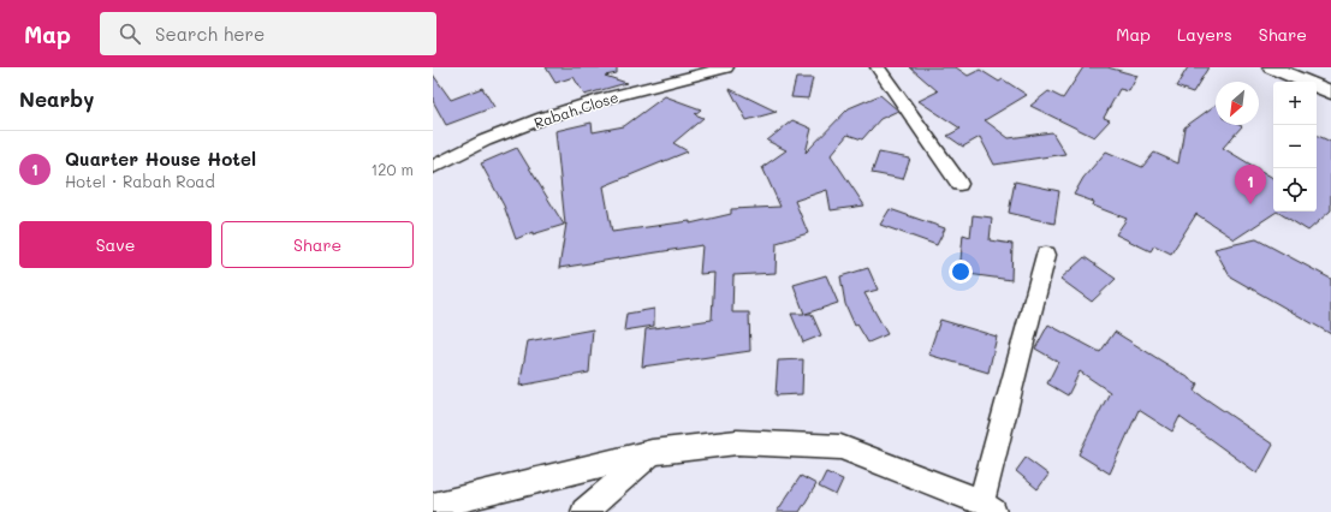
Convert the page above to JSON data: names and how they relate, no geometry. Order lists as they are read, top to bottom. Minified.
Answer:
{"streets":{"street":["Rabah Close"]},"north":"bottom left","page":{"header":"Map","search":"Search here","nav":["Map","Layers","Share"],"heading":"Nearby","map_buttons":["+","−"],"list":[{"mark":"1","name":"Quarter House Hotel","note":"Hotel · Rabah Road","value":"120 m"}],"pins":"1","buttons":["Save","Share"]}}
